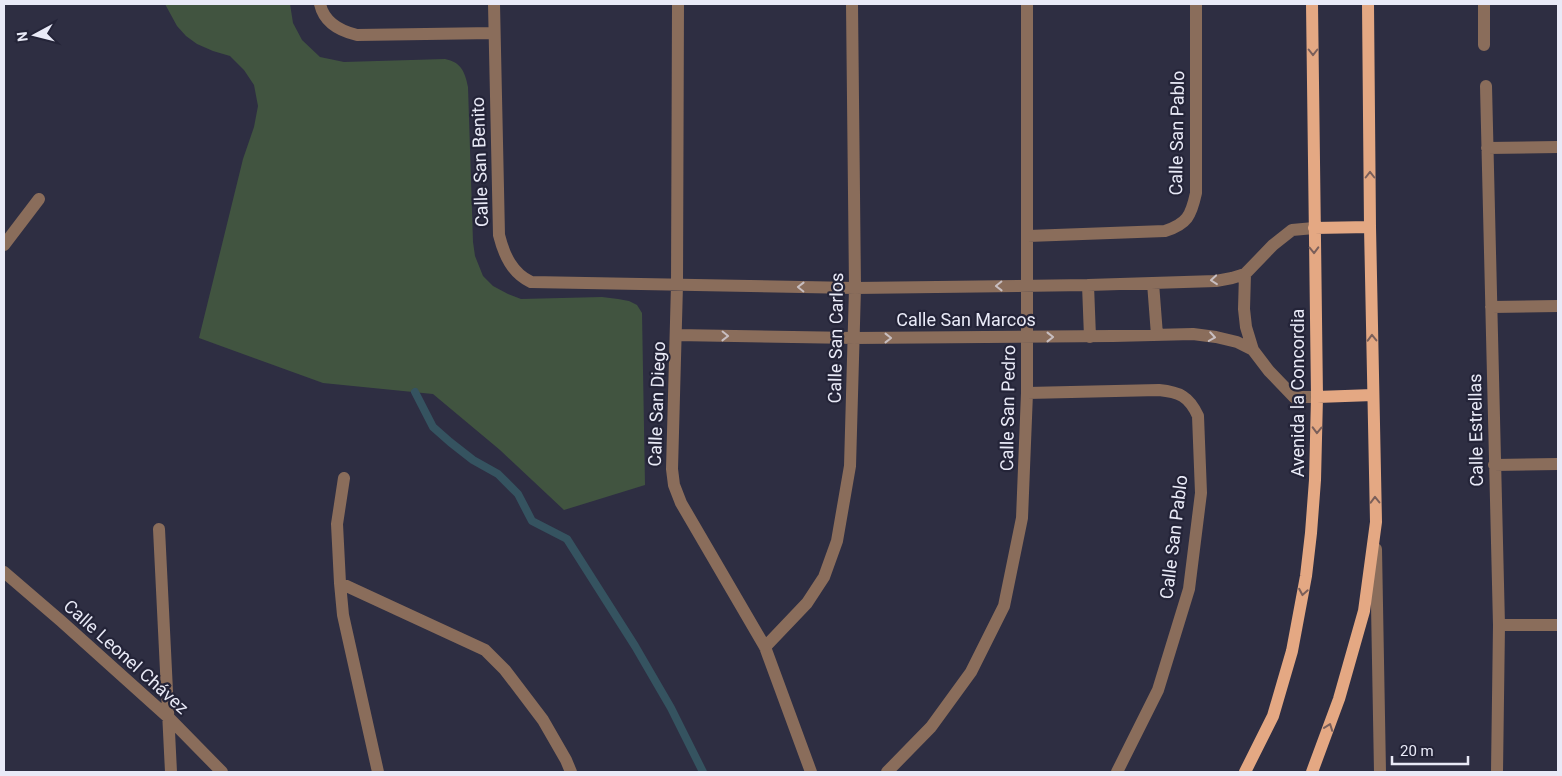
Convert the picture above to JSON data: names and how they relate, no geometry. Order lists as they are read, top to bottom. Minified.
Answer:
{"streets":{"main road":["Avenida la Concordia"],"street":["Calle San Pablo","Calle San Benito","Calle San Marcos","Calle San Carlos","Calle San Diego","Calle San Pedro","Calle Estrellas","Calle Leonel Chávez"]},"crossings":[["Calle San Pablo","Calle San Pedro"],["Calle San Benito","Calle San Marcos"],["Calle San Benito","Calle San Diego"],["Calle San Marcos","Calle San Carlos"],["Calle San Marcos","Avenida la Concordia"],["Calle San Marcos","Calle San Diego"],["Calle San Marcos","Calle San Pedro"],["Calle San Carlos","Calle San Diego"]],"scale_bar":"20 m","north":"left"}
